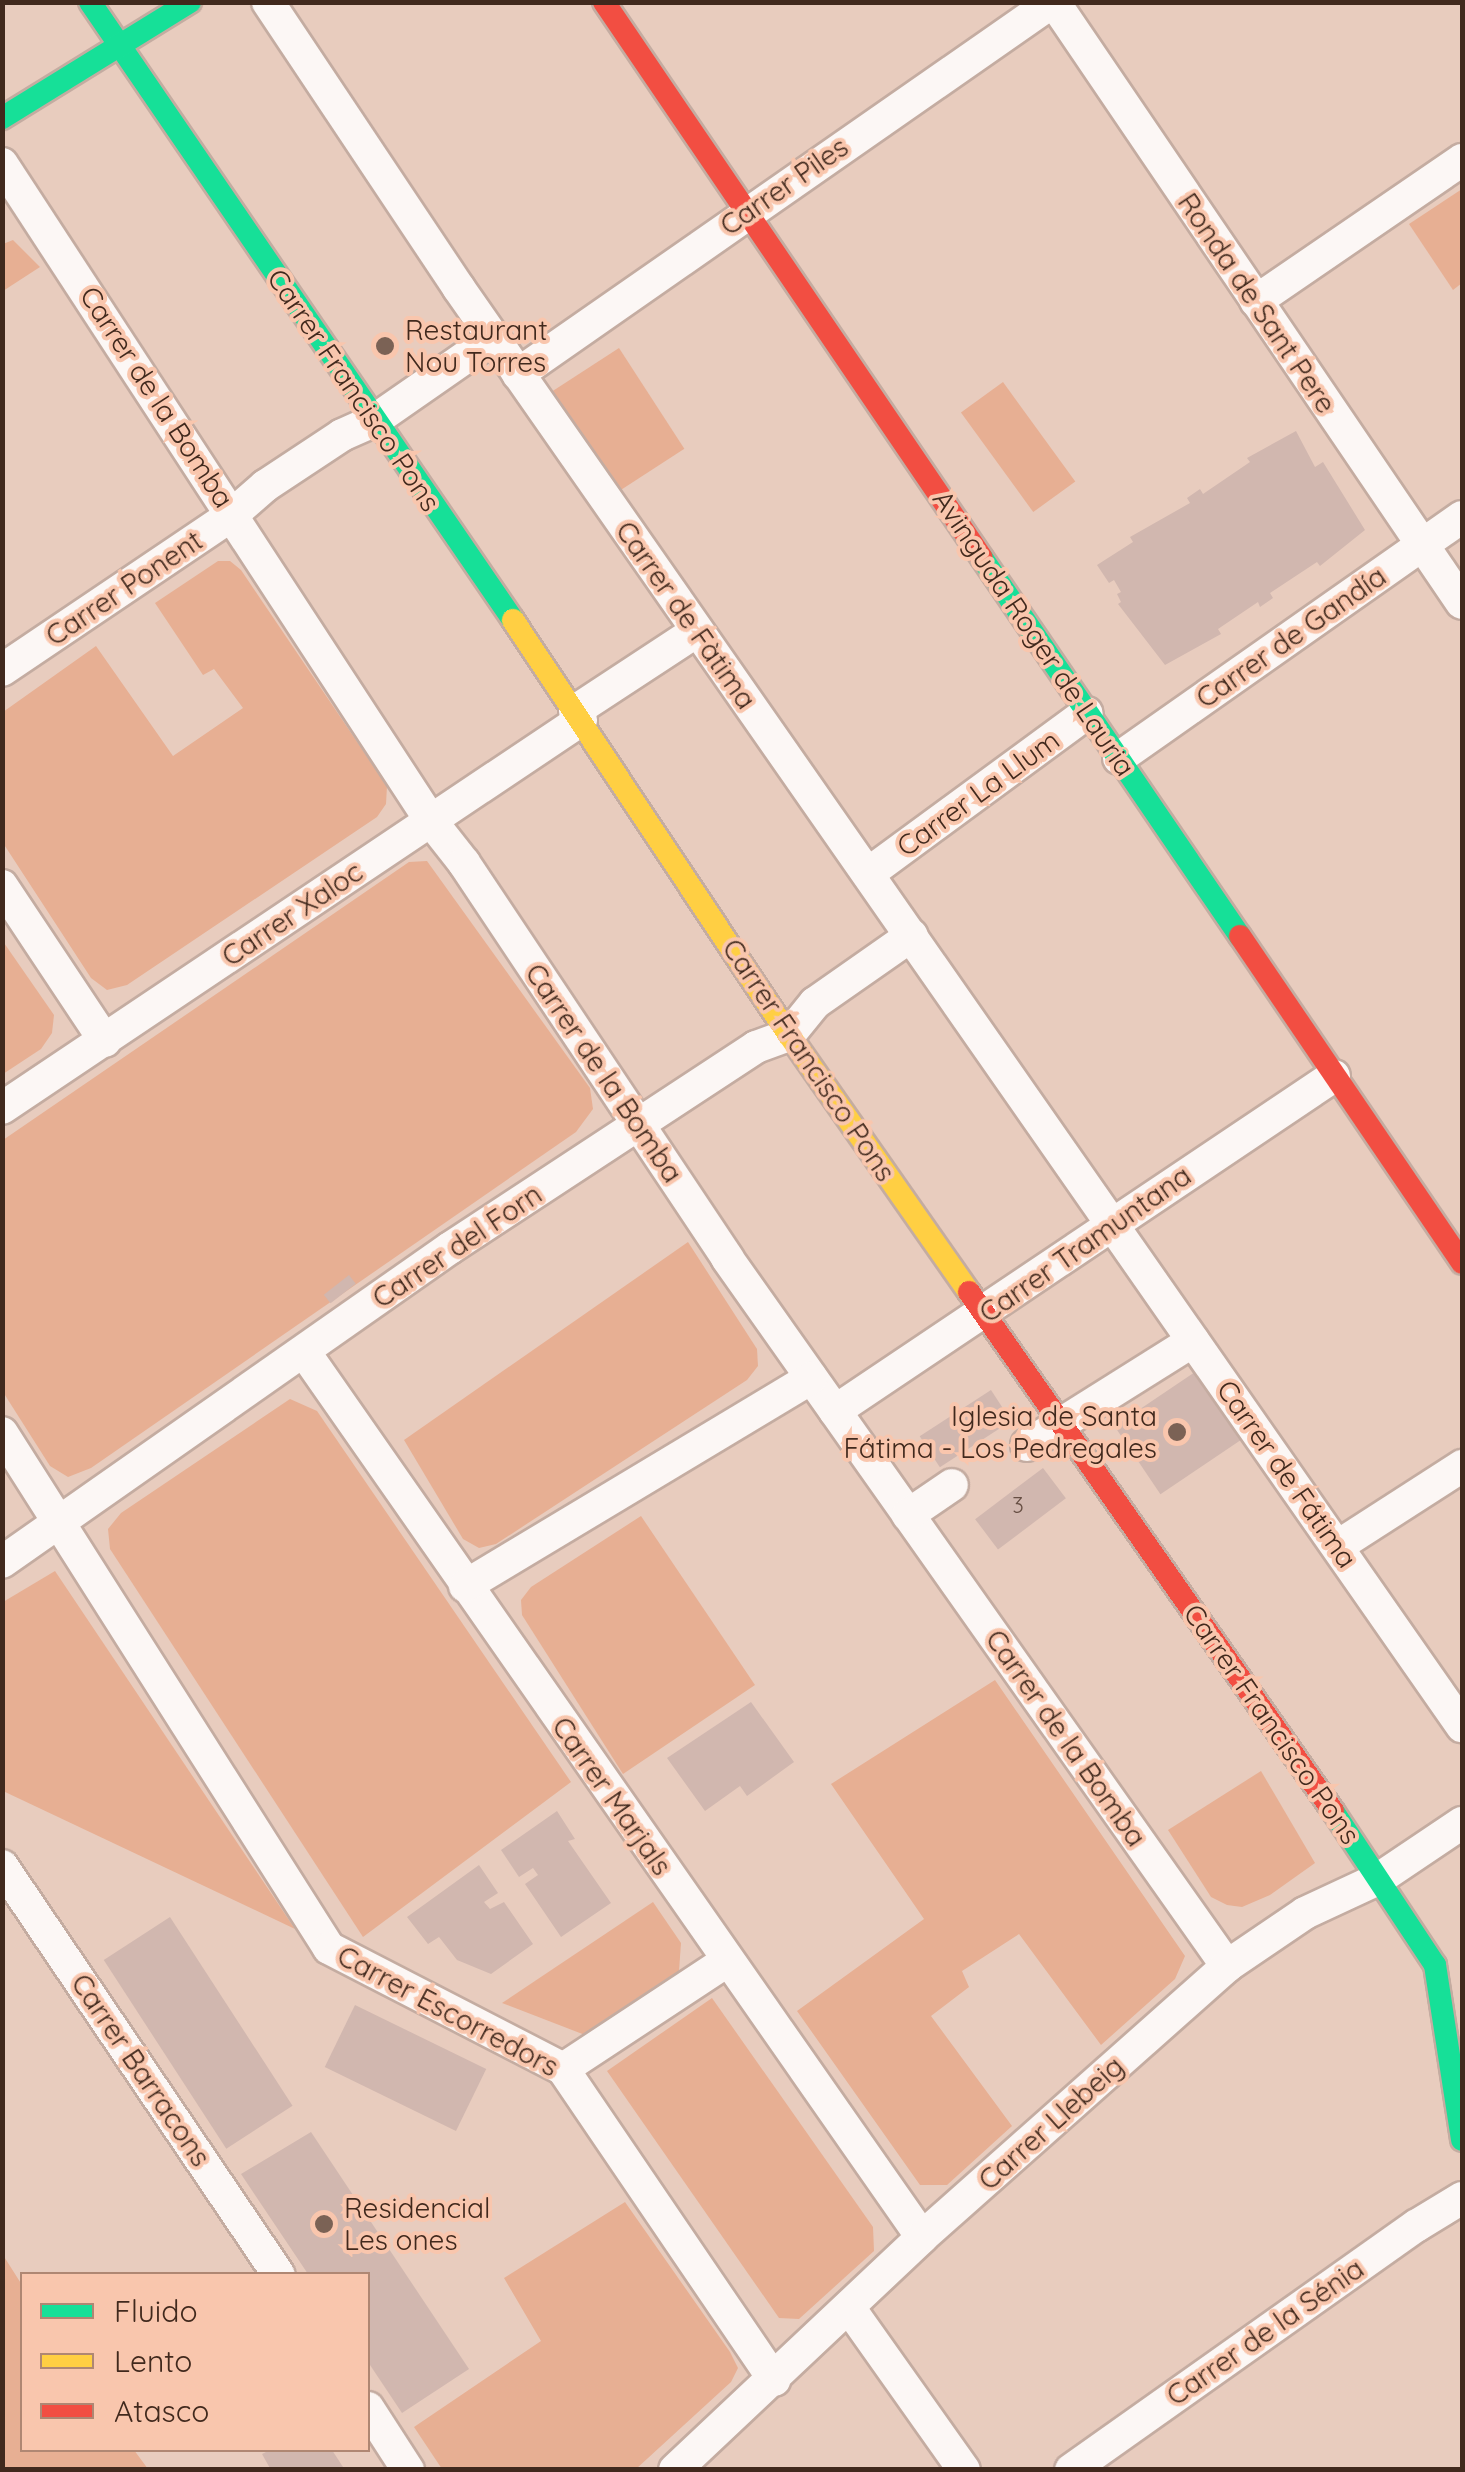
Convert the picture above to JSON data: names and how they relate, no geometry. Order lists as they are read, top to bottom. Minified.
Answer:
{"streets":{"street":["Carrer Piles","Ronda de Sant Pere","Carrer Francisco Pons","Carrer de la Bomba","Carrer Ponent","Carrer de Fàtima","Avinguda Roger de Lauria","Carrer de Gandía","Carrer La Llum","Carrer Xaloc","Carrer Tramuntana","Carrer del Forn","Carrer de Fátima","Carrer Marjals","Carrer Escorredors","Carrer Barracons","Carrer Llebeig","Carrer de la Sénia"]},"crossings":[["Carrer Piles","Ronda de Sant Pere"],["Carrer Piles","Carrer de Fàtima"],["Carrer Piles","Avinguda Roger de Lauria"],["Ronda de Sant Pere","Carrer de Gandía"],["Carrer Francisco Pons","Carrer Ponent"],["Carrer Francisco Pons","Carrer Xaloc"],["Carrer Francisco Pons","Carrer Tramuntana"],["Carrer Francisco Pons","Carrer del Forn"],["Carrer Francisco Pons","Carrer Llebeig"],["Carrer de la Bomba","Carrer Ponent"],["Carrer de la Bomba","Carrer Xaloc"],["Carrer de la Bomba","Carrer Tramuntana"],["Carrer de la Bomba","Carrer del Forn"],["Carrer de la Bomba","Carrer Llebeig"],["Carrer Ponent","Carrer de Fàtima"],["Carrer de Fàtima","Carrer La Llum"],["Carrer de Fàtima","Carrer Xaloc"],["Carrer de Fàtima","Carrer Tramuntana"],["Carrer de Fàtima","Carrer del Forn"],["Carrer de Fàtima","Carrer de Fátima"],["Avinguda Roger de Lauria","Carrer de Gandía"],["Avinguda Roger de Lauria","Carrer La Llum"],["Avinguda Roger de Lauria","Carrer Tramuntana"],["Carrer Tramuntana","Carrer de Fátima"],["Carrer del Forn","Carrer Marjals"],["Carrer del Forn","Carrer Escorredors"],["Carrer Marjals","Carrer Llebeig"],["Carrer Escorredors","Carrer Llebeig"]],"places":["Restaurant Nou Torres","Iglesia de Santa Fátima - Los Pedregales","Residencial Les ones"],"house_numbers":["3"],"legend":["Fluido","Lento","Atasco"]}
